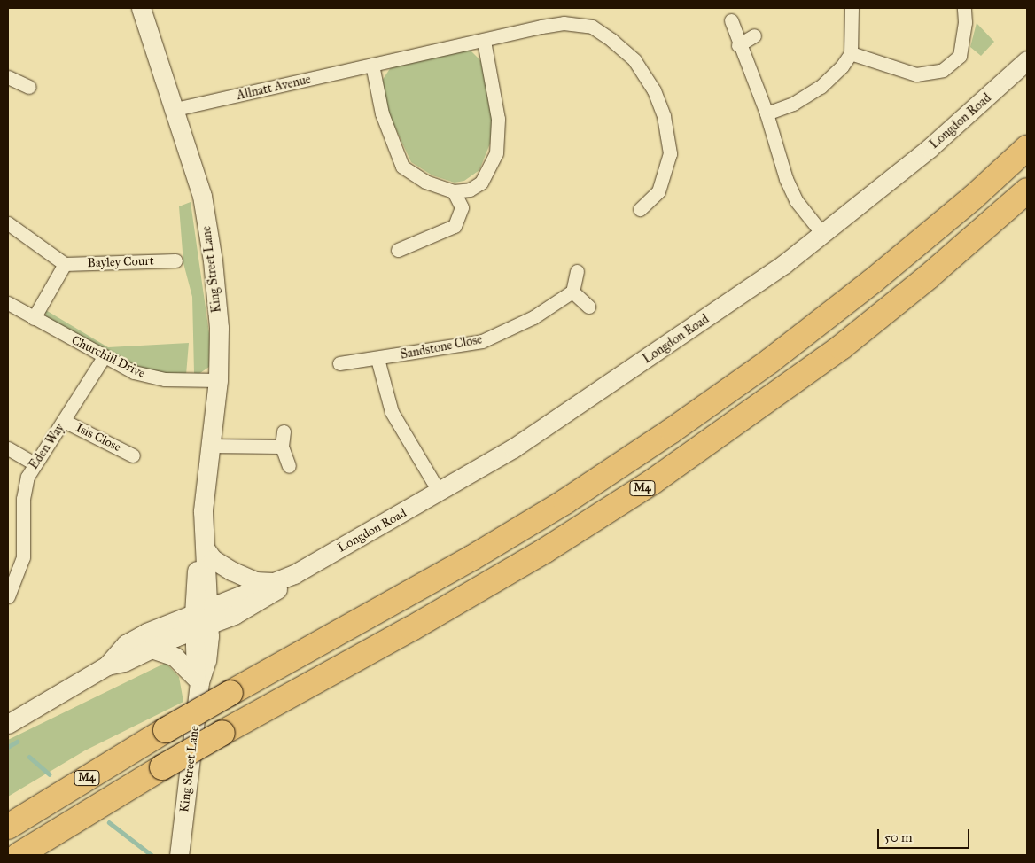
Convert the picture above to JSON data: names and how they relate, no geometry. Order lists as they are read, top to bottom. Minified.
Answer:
{"streets":{"highway":["M4"],"street":["Allnatt Avenue","Longdon Road","Bayley Court","King Street Lane","Sandstone Close","Churchill Drive","Isis Close","Eden Way"]},"crossings":[["Allnatt Avenue","King Street Lane"],["Longdon Road","King Street Lane"],["King Street Lane","Churchill Drive"],["Churchill Drive","Eden Way"],["Isis Close","Eden Way"]],"scale_bar":"50 m"}
